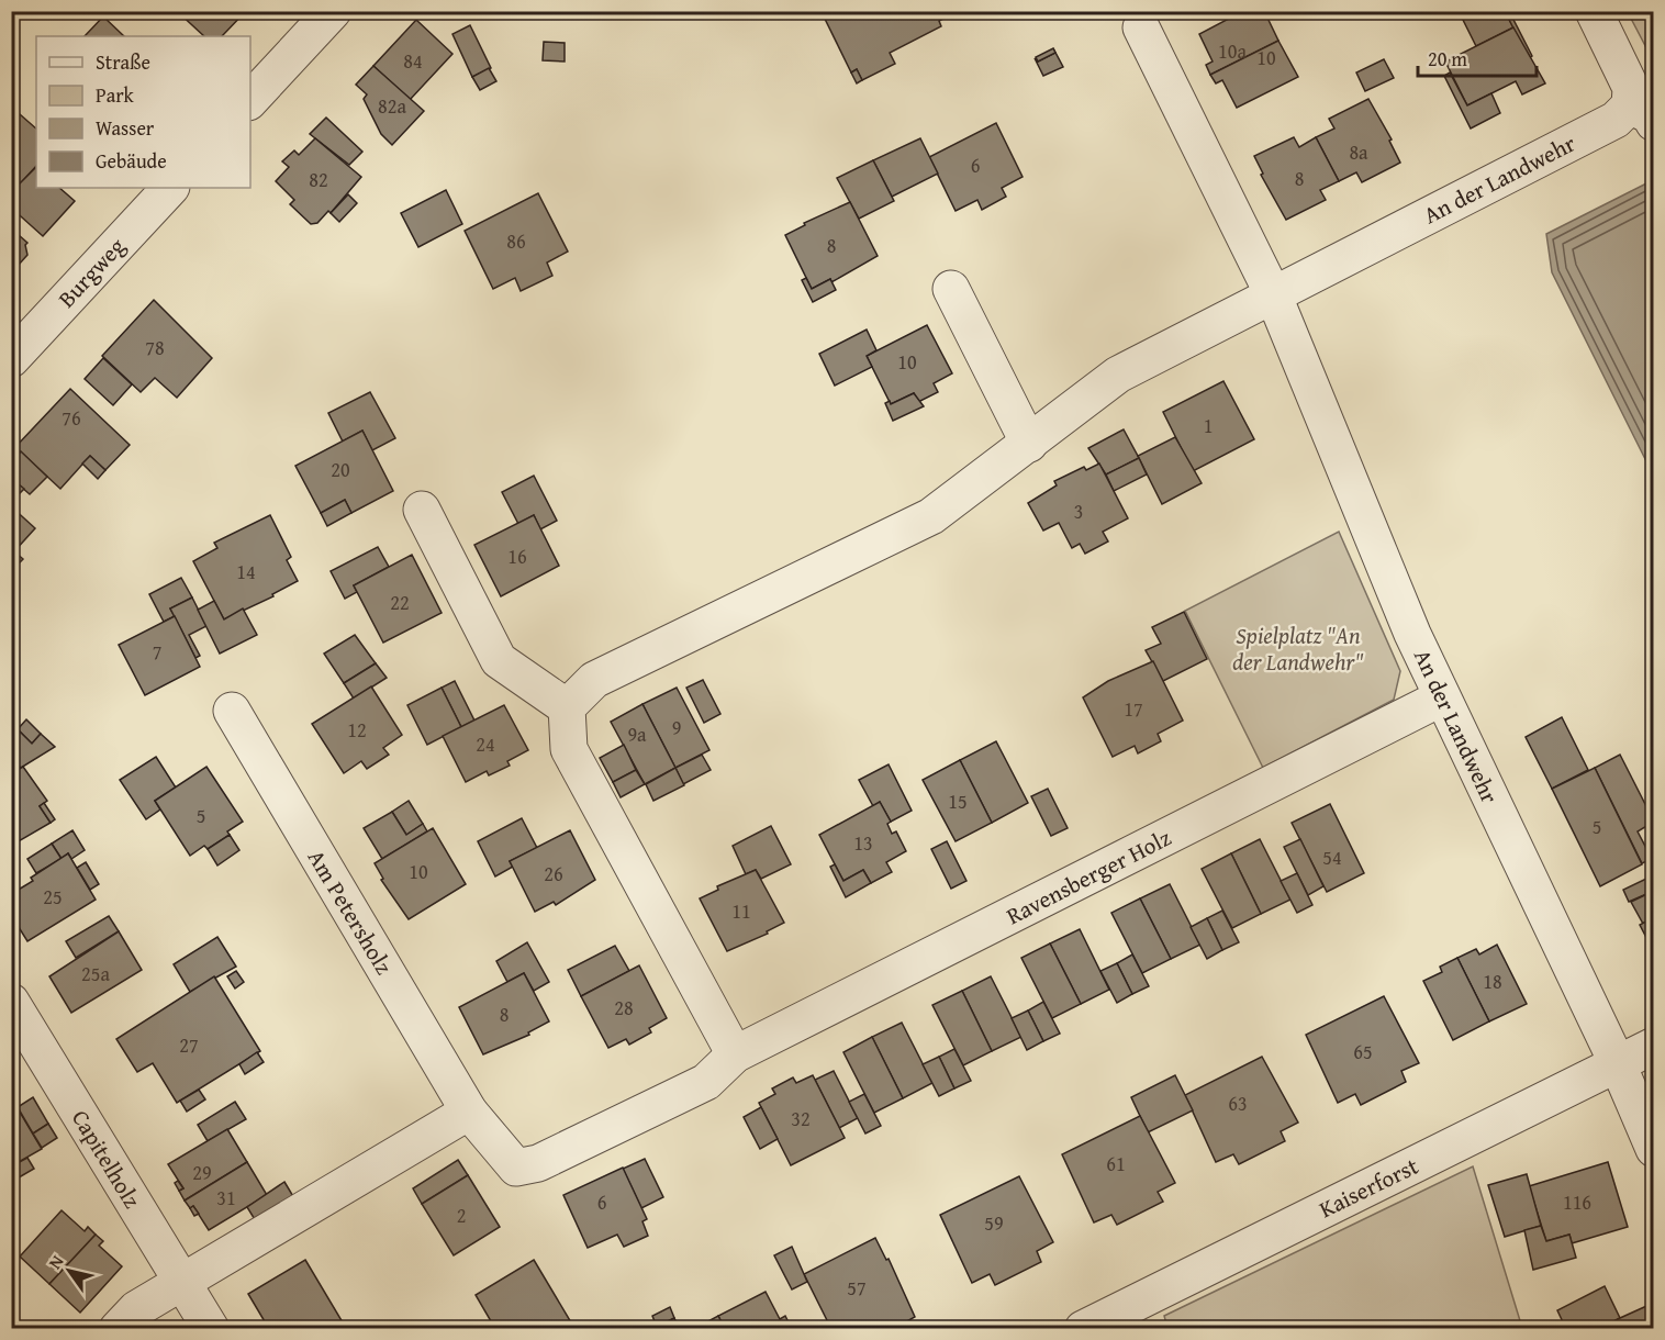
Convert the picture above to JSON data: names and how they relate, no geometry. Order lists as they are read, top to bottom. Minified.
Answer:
{"streets":{"street":["An der Landwehr","Burgweg","Ravensberger Holz","Am Petersholz","Capitelholz","Kaiserforst"]},"crossings":[["An der Landwehr","Ravensberger Holz"],["An der Landwehr","Kaiserforst"],["Ravensberger Holz","Am Petersholz"]],"parks":["Spielplatz \"An der Landwehr\""],"house_numbers":["10a","10","84","82a","8a","6","8","82","86","8","78","10","76","1","20","3","16","14","22","7","17","9","12","9a","24","15","5","5","13","54","10","26","25","11","25a","18","28","8","27","65","63","32","61","29","31","6","116","2","59","57"],"legend":["Straße","Park","Wasser","Gebäude"],"scale_bar":"20 m","north":"top left"}
